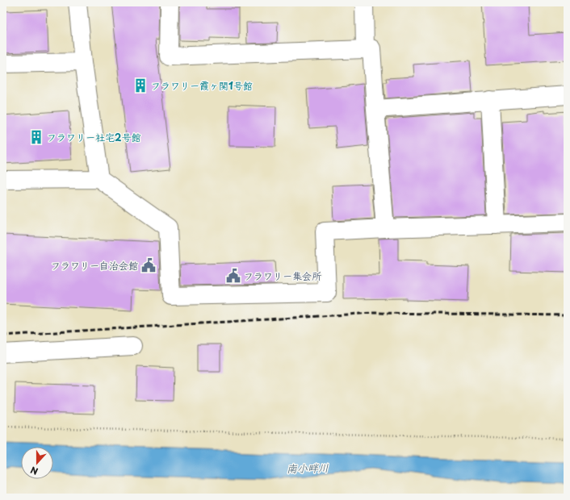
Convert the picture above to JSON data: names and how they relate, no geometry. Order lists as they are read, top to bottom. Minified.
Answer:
{"water":["南小畔川"],"places":{"building":["フラワリー霞ヶ関1号館","フラワリー社宅2号館"],"public building":["フラワリー自治会館","フラワリー集会所"]},"north":"bottom"}
